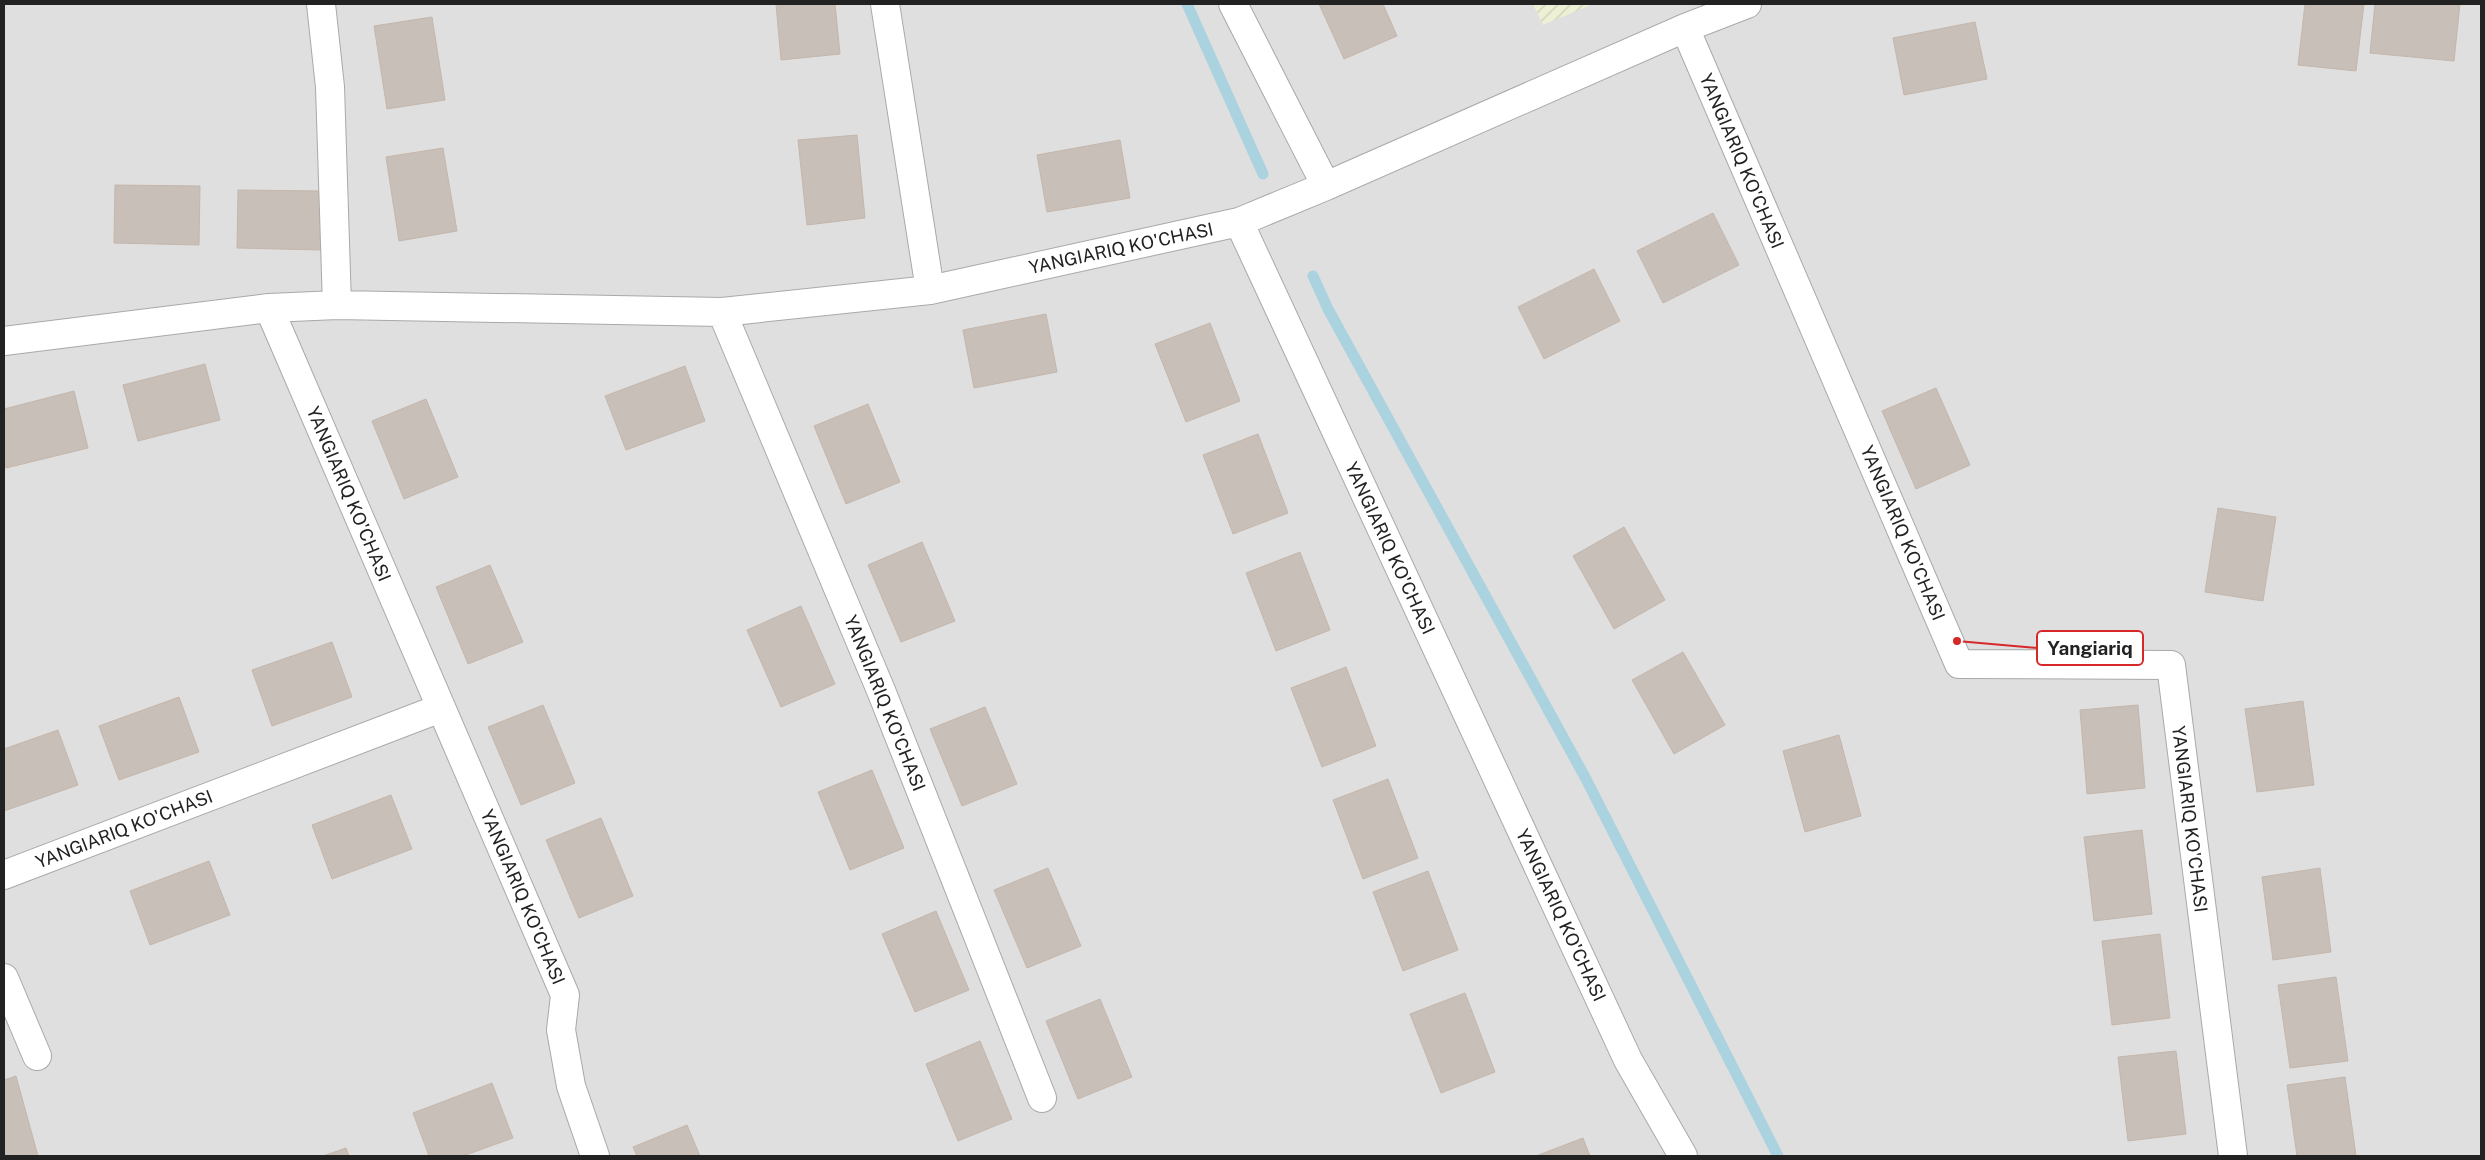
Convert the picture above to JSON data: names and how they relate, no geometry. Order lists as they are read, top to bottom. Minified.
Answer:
{"streets":{"street":["YANGIARIQ KO'CHASI"]},"places":["Yangiariq"]}
